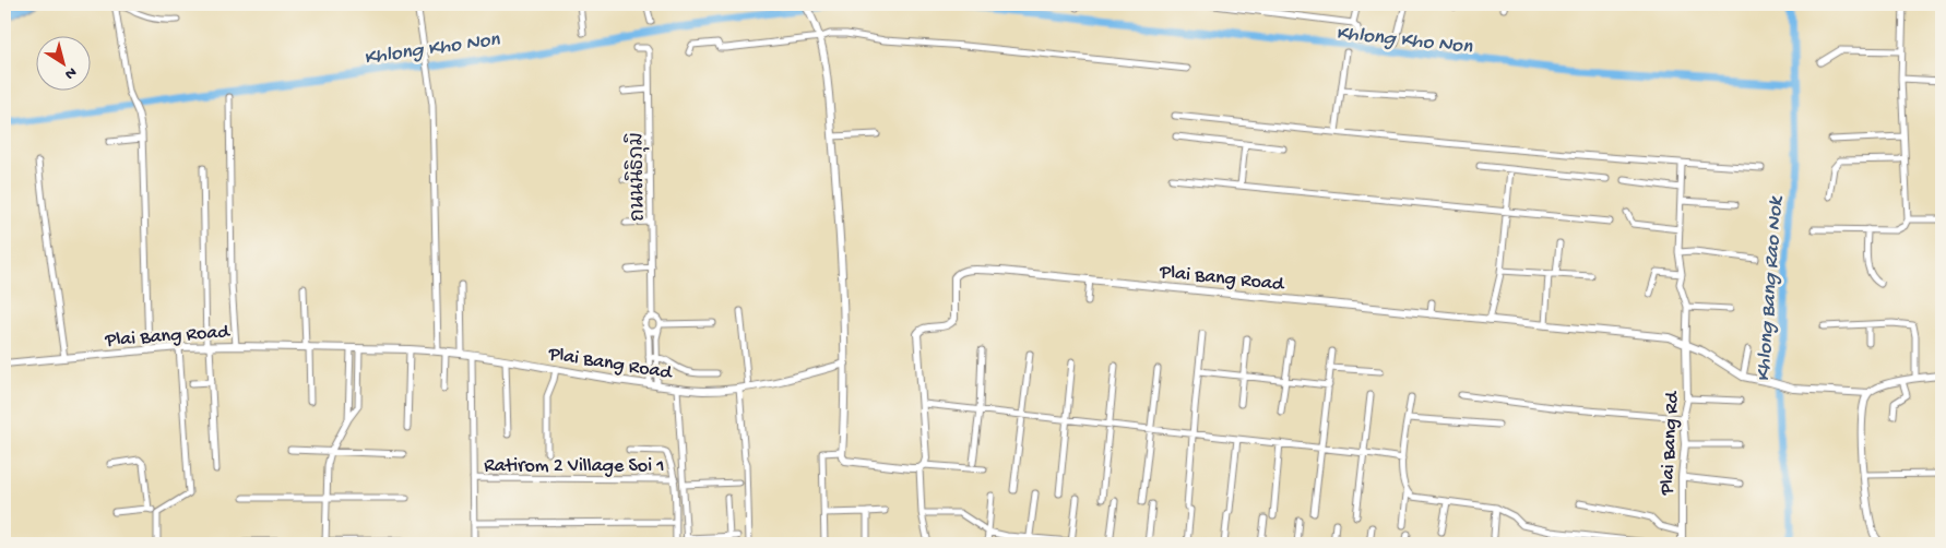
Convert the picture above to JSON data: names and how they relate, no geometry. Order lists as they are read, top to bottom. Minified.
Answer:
{"streets":{"street":["ถนนนิธิภุมิ","Plai Bang Road","Plai Bang Rd","Ratirom 2 Village Soi 1"]},"crossings":[["Plai Bang Road","Plai Bang Rd"]],"water":["Khlong Kho Non","Khlong Bang Rao Nok"],"north":"bottom right"}
